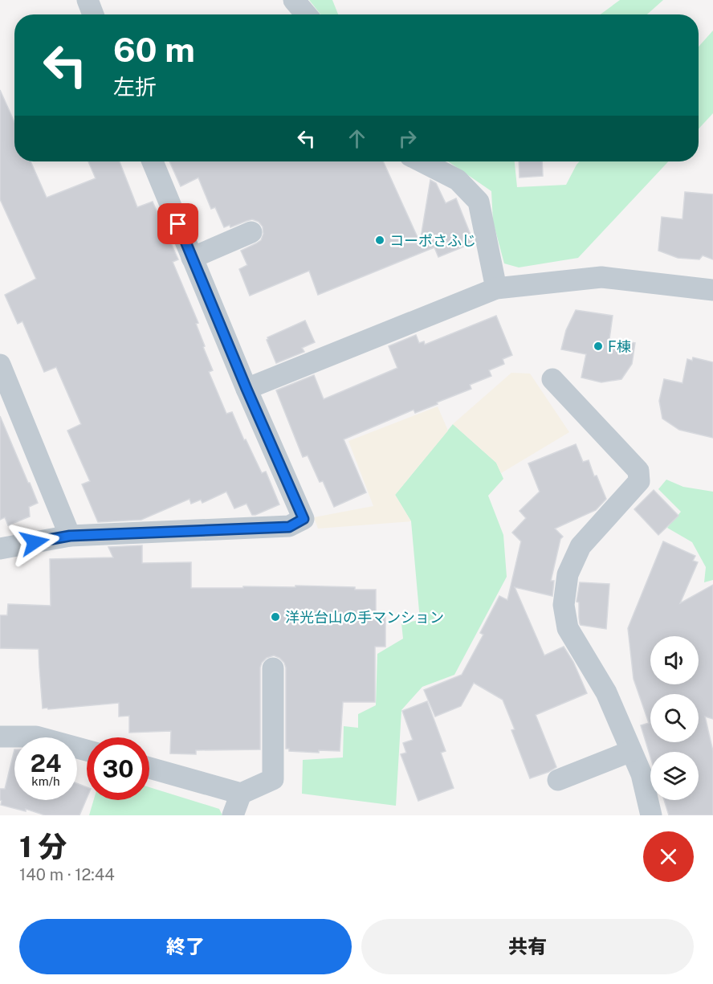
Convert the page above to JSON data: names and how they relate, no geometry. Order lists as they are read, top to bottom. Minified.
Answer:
{"places":["コーポさふじ","F棟","洋光台山の手マンション"],"page":{"turn":["60 m","左折"],"speed":"24 km/h","limit":"30","heading":["1 分","140 m · 12:44"],"buttons":["終了","共有"]}}
